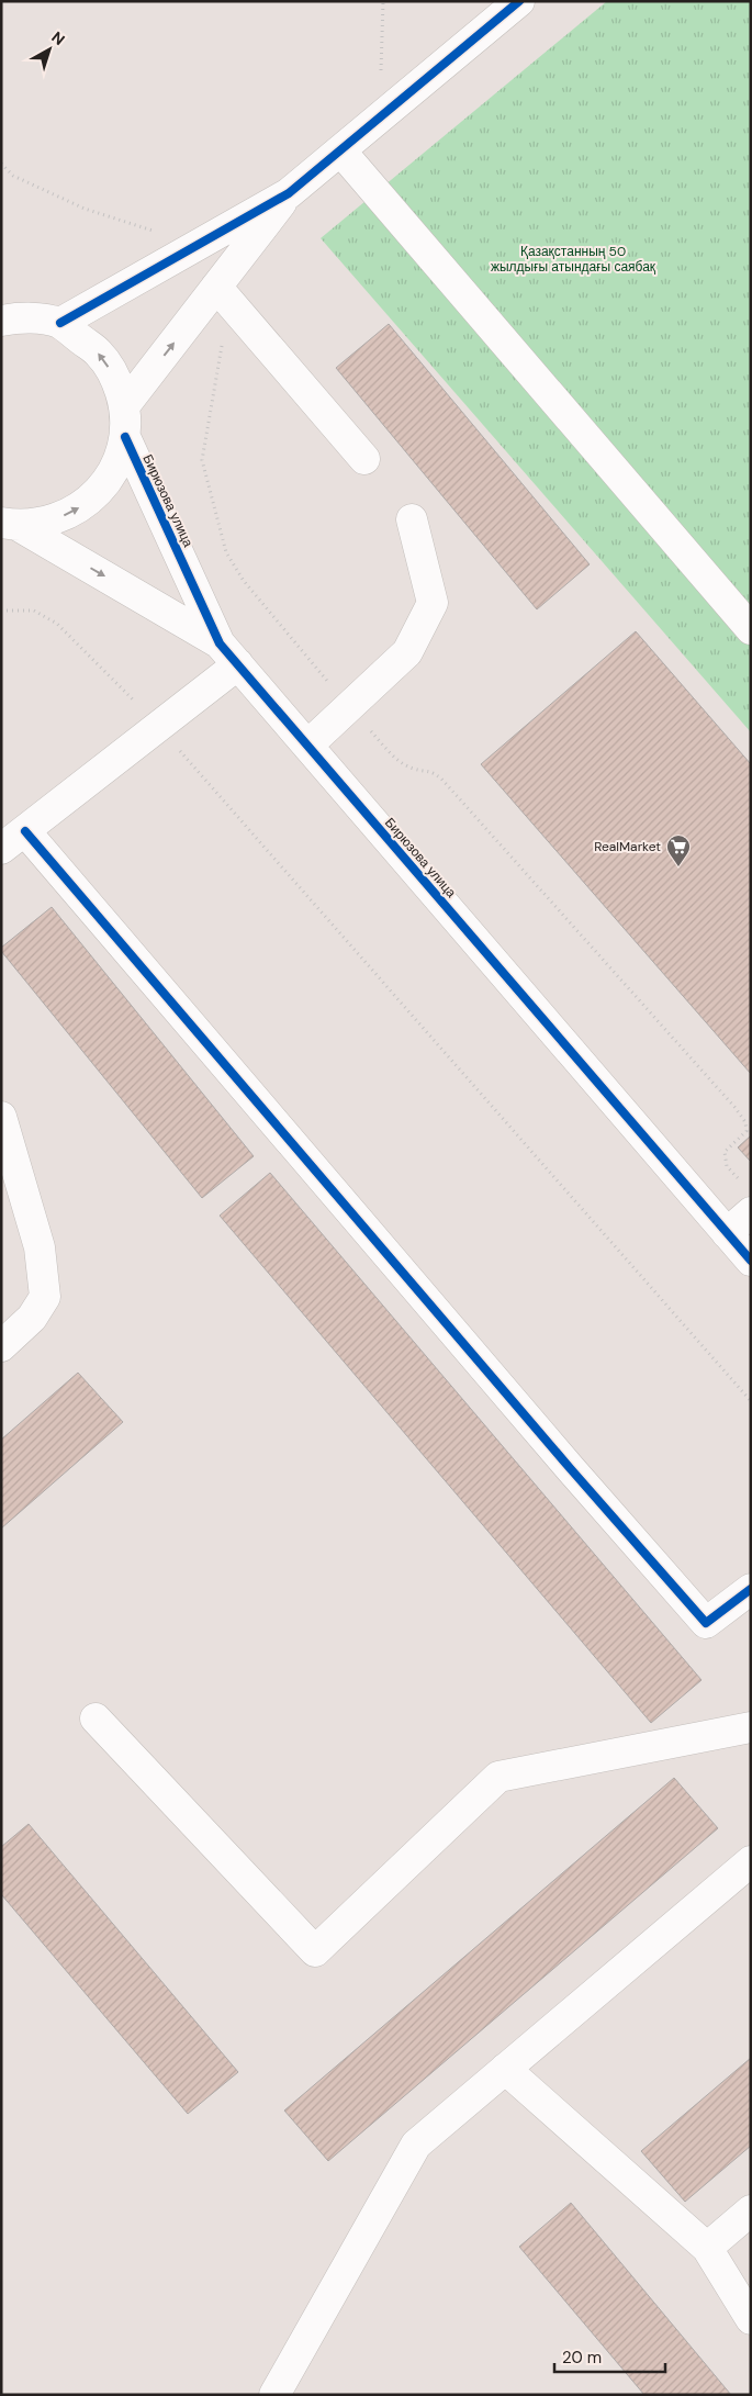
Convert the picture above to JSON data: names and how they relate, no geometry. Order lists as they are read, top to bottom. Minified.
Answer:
{"streets":{"street":["Бирюзова улица"]},"parks":["Қазақстанның 50 жылдығы атындағы саябақ"],"places":{"supermarket":["RealMarket"]},"scale_bar":"20 m","north":"top right"}
